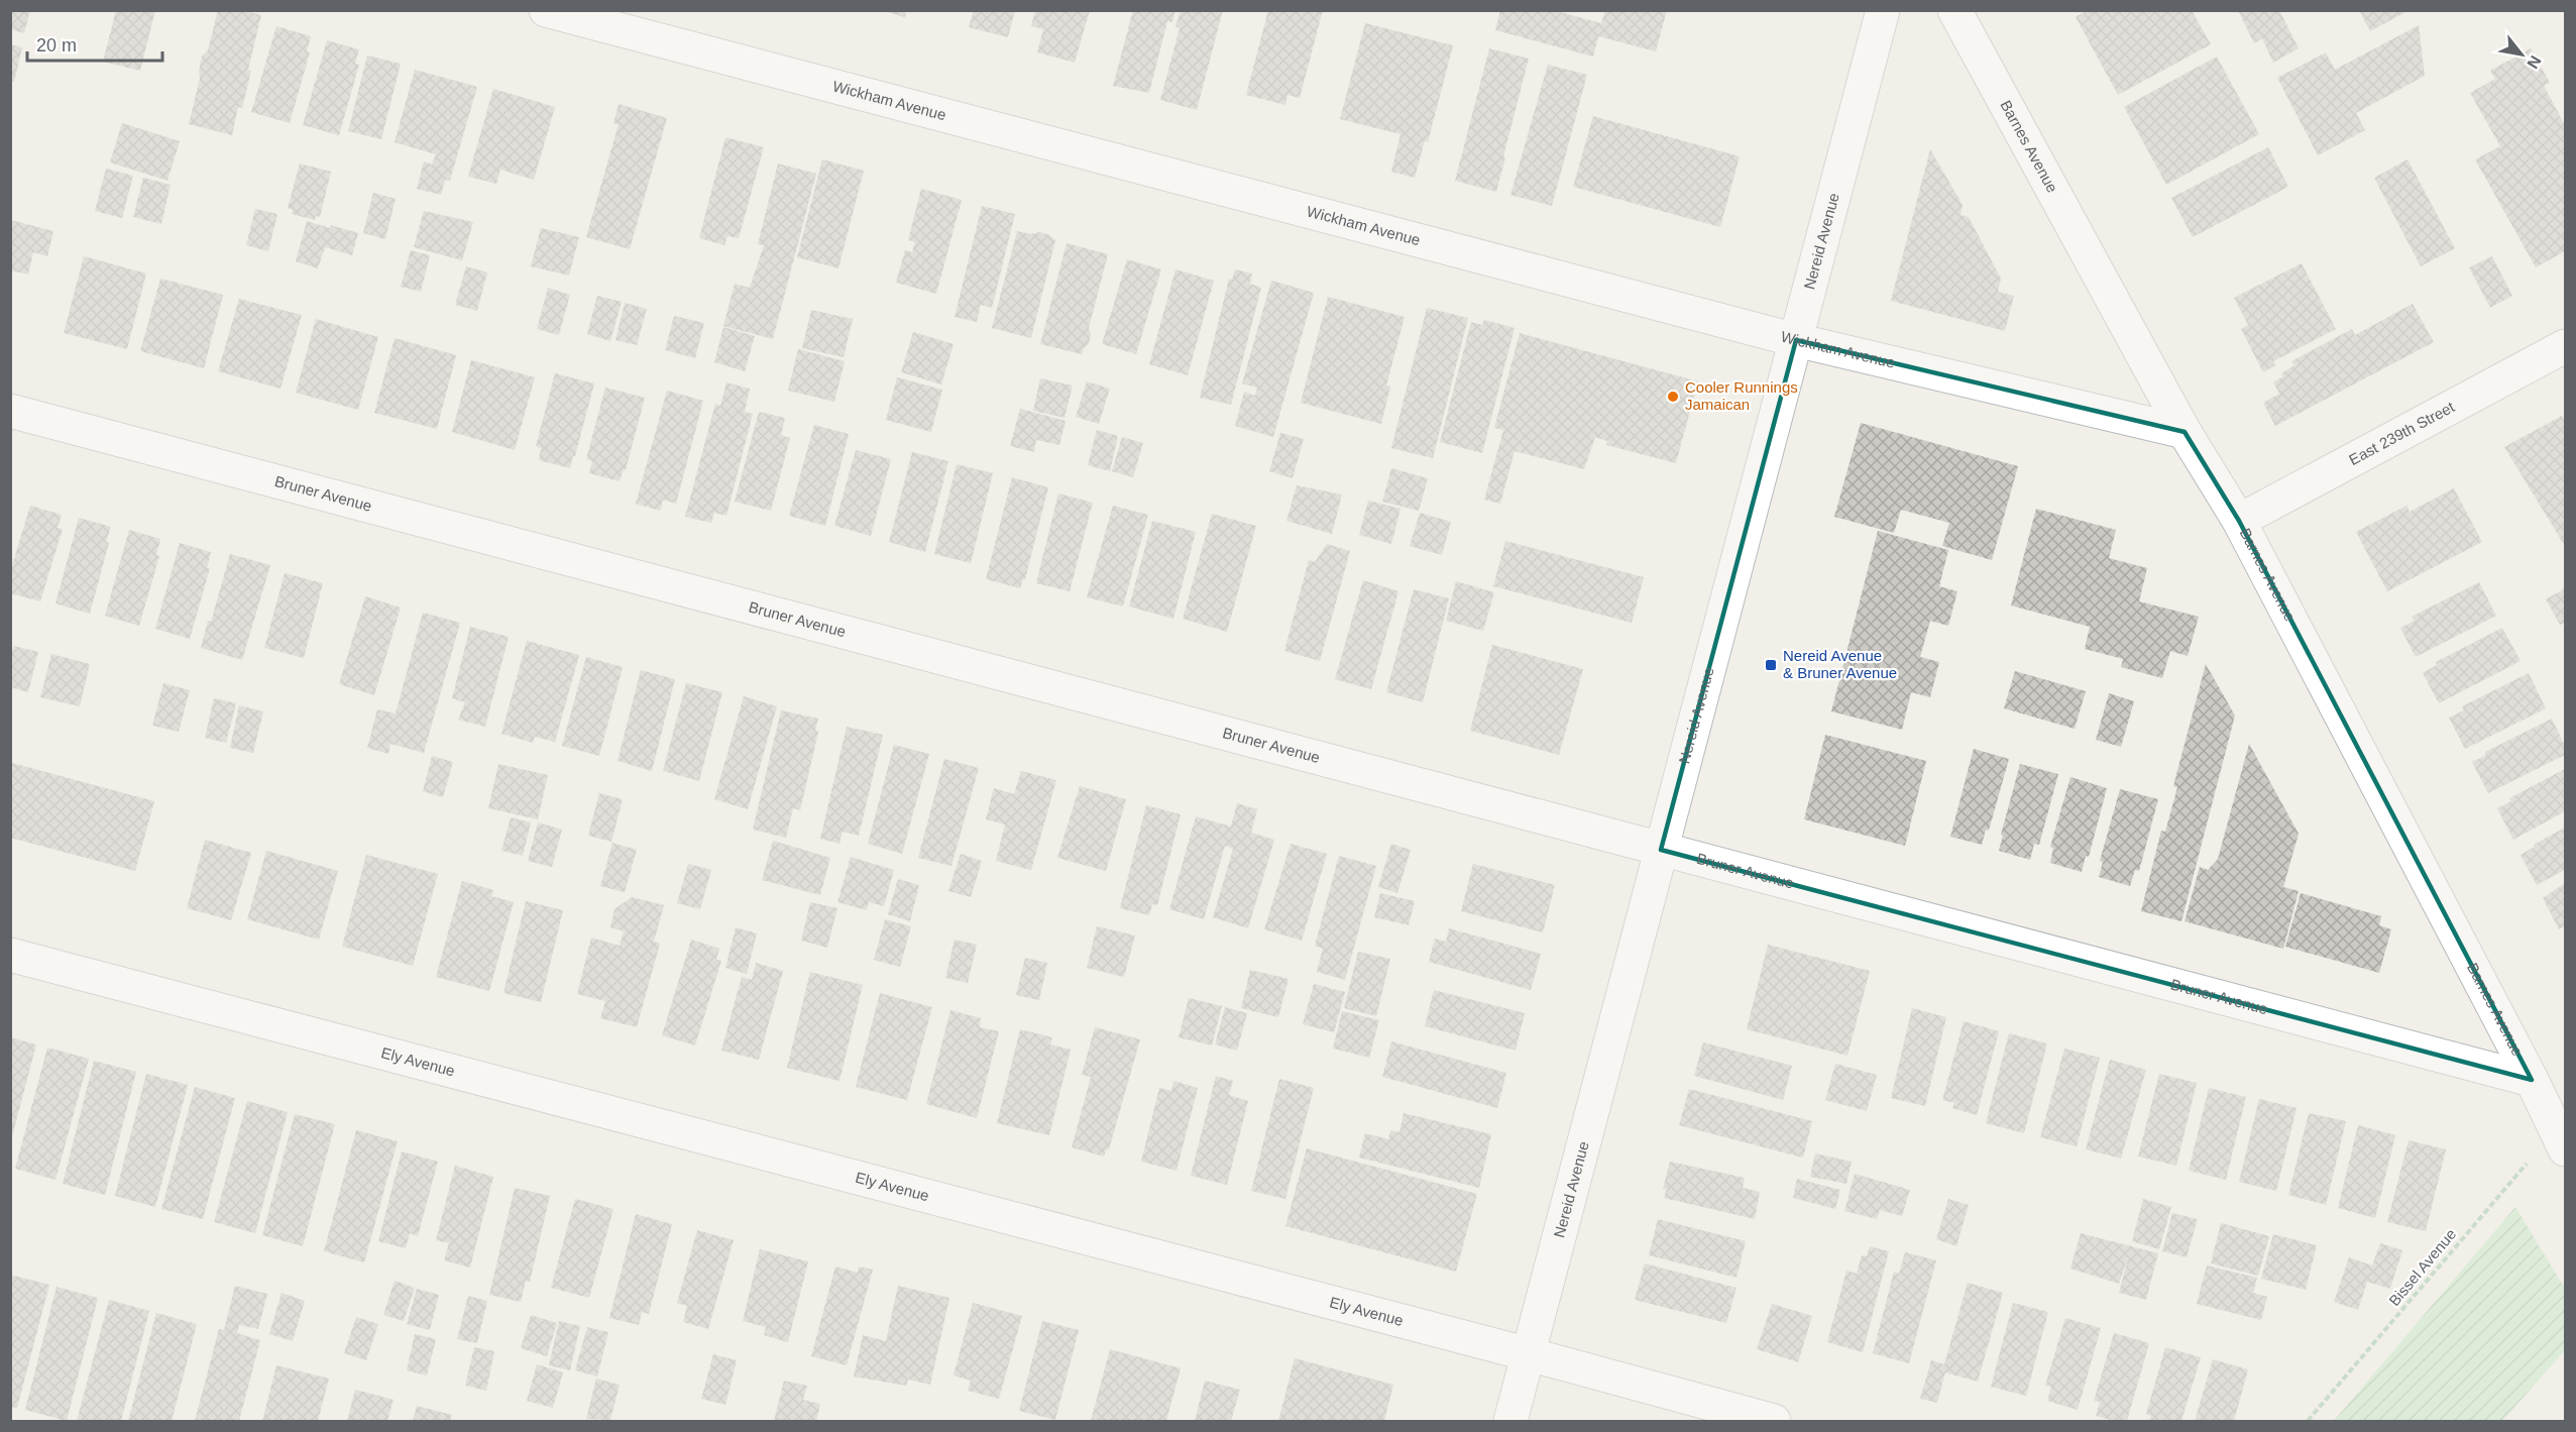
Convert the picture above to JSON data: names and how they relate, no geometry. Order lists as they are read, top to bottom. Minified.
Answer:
{"streets":{"street":["Wickham Avenue","Barnes Avenue","Nereid Avenue","East 239th Street","Bruner Avenue","Ely Avenue"],"path":["Bissel Avenue"]},"crossings":[["Wickham Avenue","Barnes Avenue"],["Wickham Avenue","Nereid Avenue"],["Barnes Avenue","East 239th Street"],["Barnes Avenue","Bruner Avenue"],["Barnes Avenue","Bissel Avenue"],["Nereid Avenue","Bruner Avenue"],["Nereid Avenue","Ely Avenue"]],"places":{"other":["Cooler Runnings Jamaican"],"transit":["Nereid Avenue & Bruner Avenue"]},"scale_bar":"20 m","north":"bottom right"}
